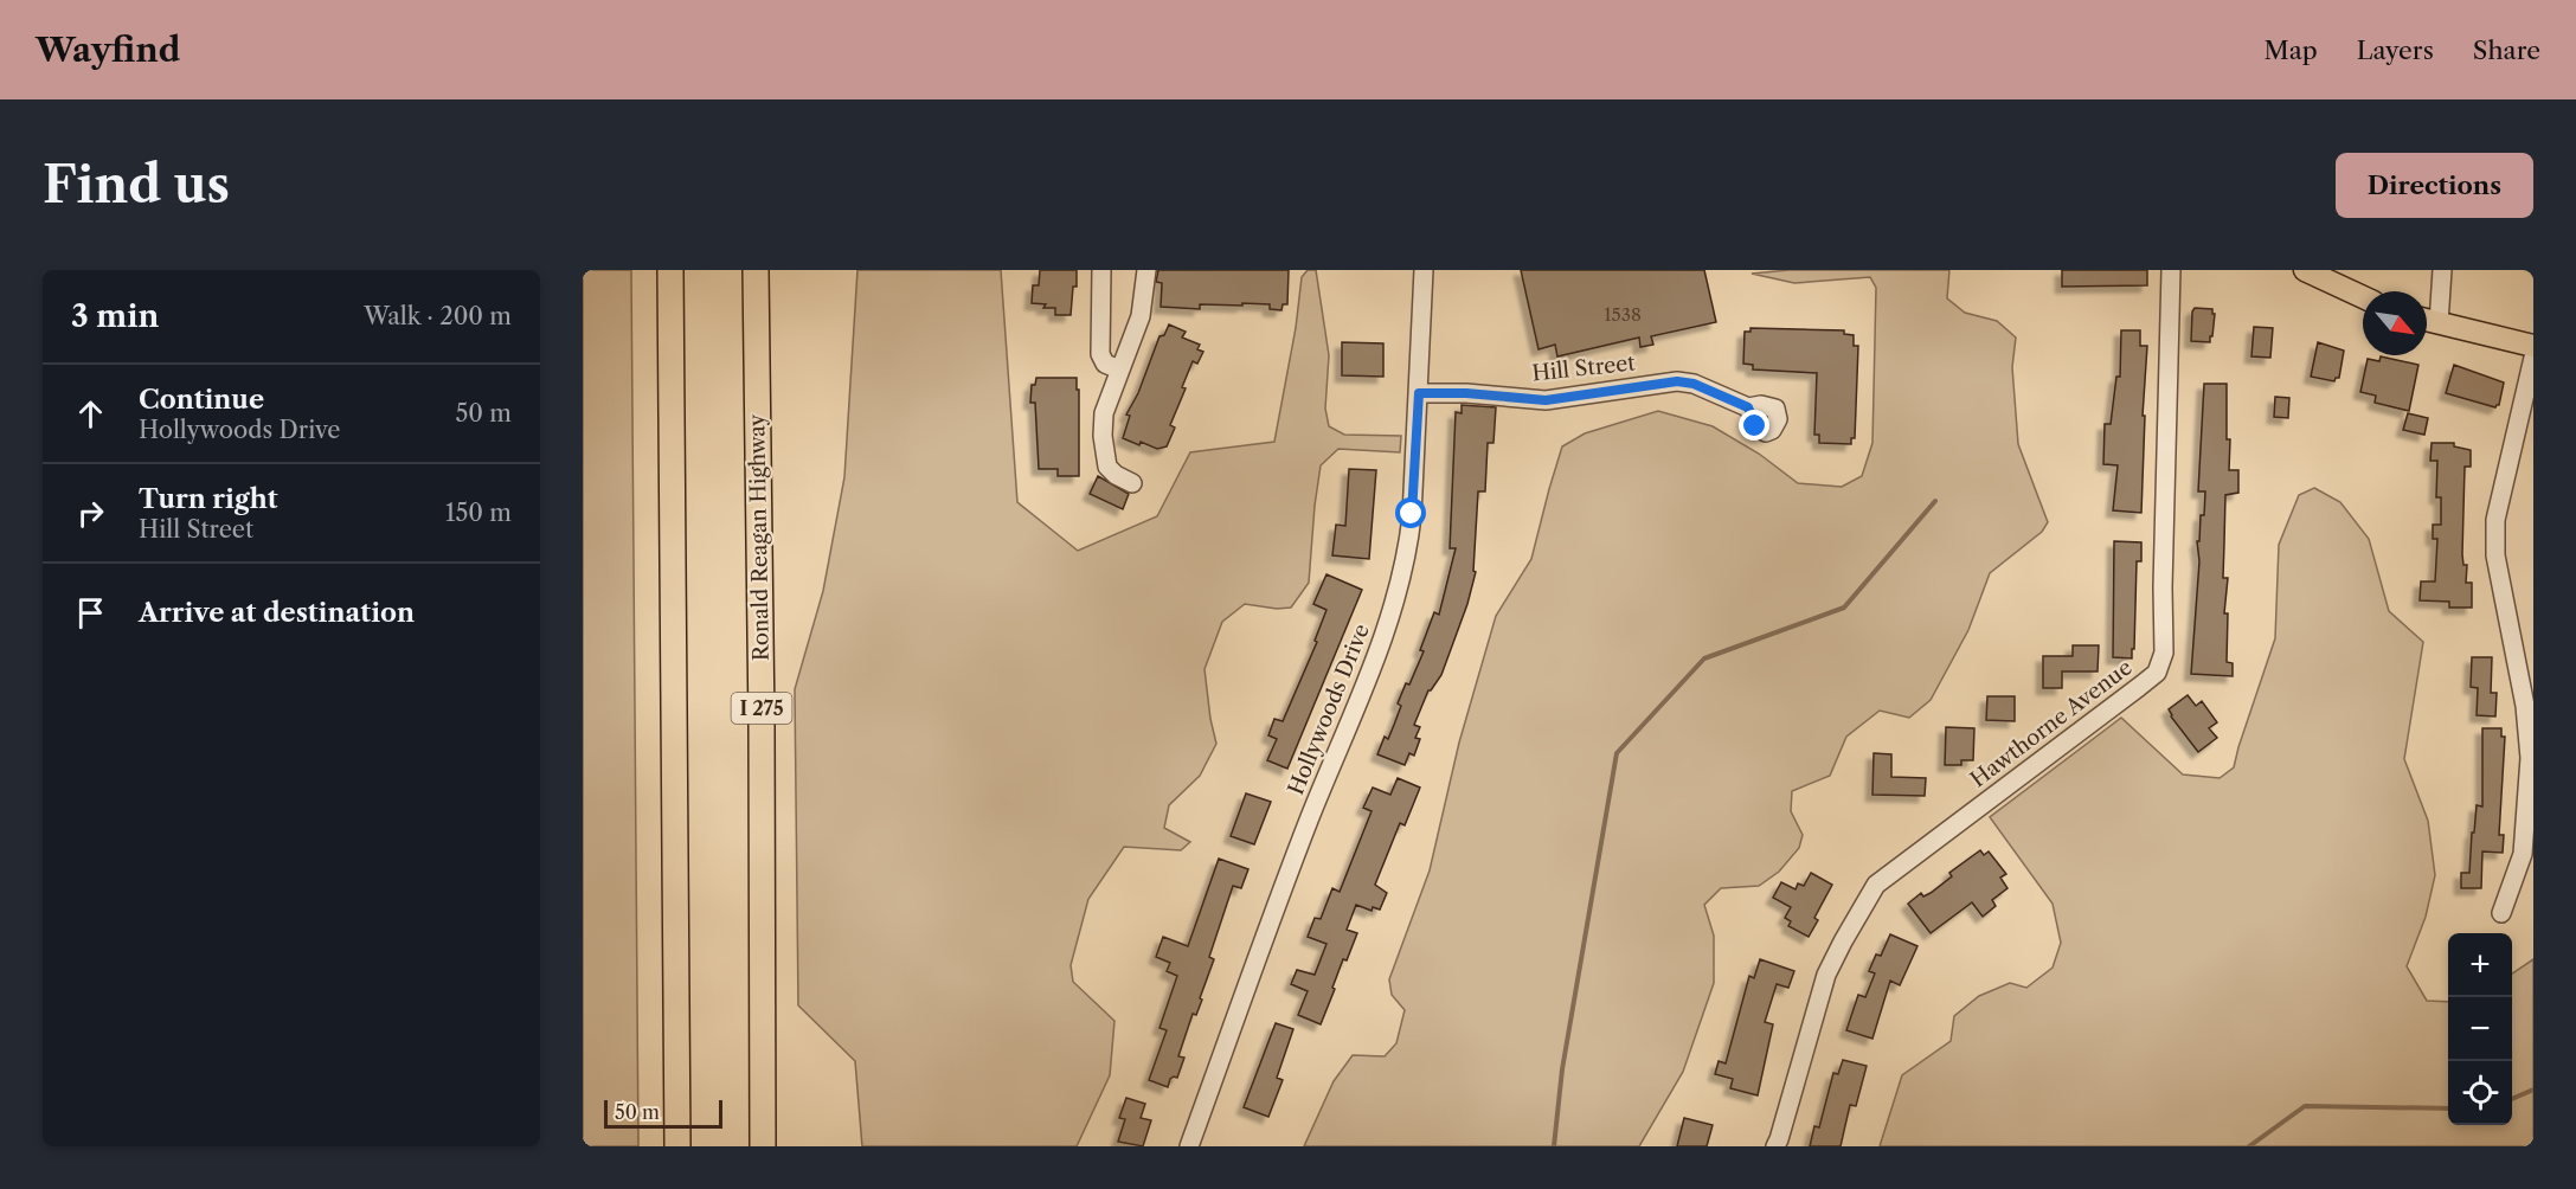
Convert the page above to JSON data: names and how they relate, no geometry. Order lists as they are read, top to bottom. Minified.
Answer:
{"streets":{"highway":["Ronald Reagan Highway","I 275"],"street":["Hill Street","Hollywoods Drive","Hawthorne Avenue"]},"crossings":[["Hill Street","Hollywoods Drive"]],"house_numbers":["1538"],"scale_bar":"50 m","north":"bottom right","page":{"header":"Wayfind","nav":["Map","Layers","Share"],"buttons":"Directions","title":"Find us","heading":["3 min","Walk · 200 m"],"list":[["Continue","Hollywoods Drive","50 m"],["Turn right","Hill Street","150 m"],"Arrive at destination"],"map_buttons":["+","−"],"scale":"50 m"}}
